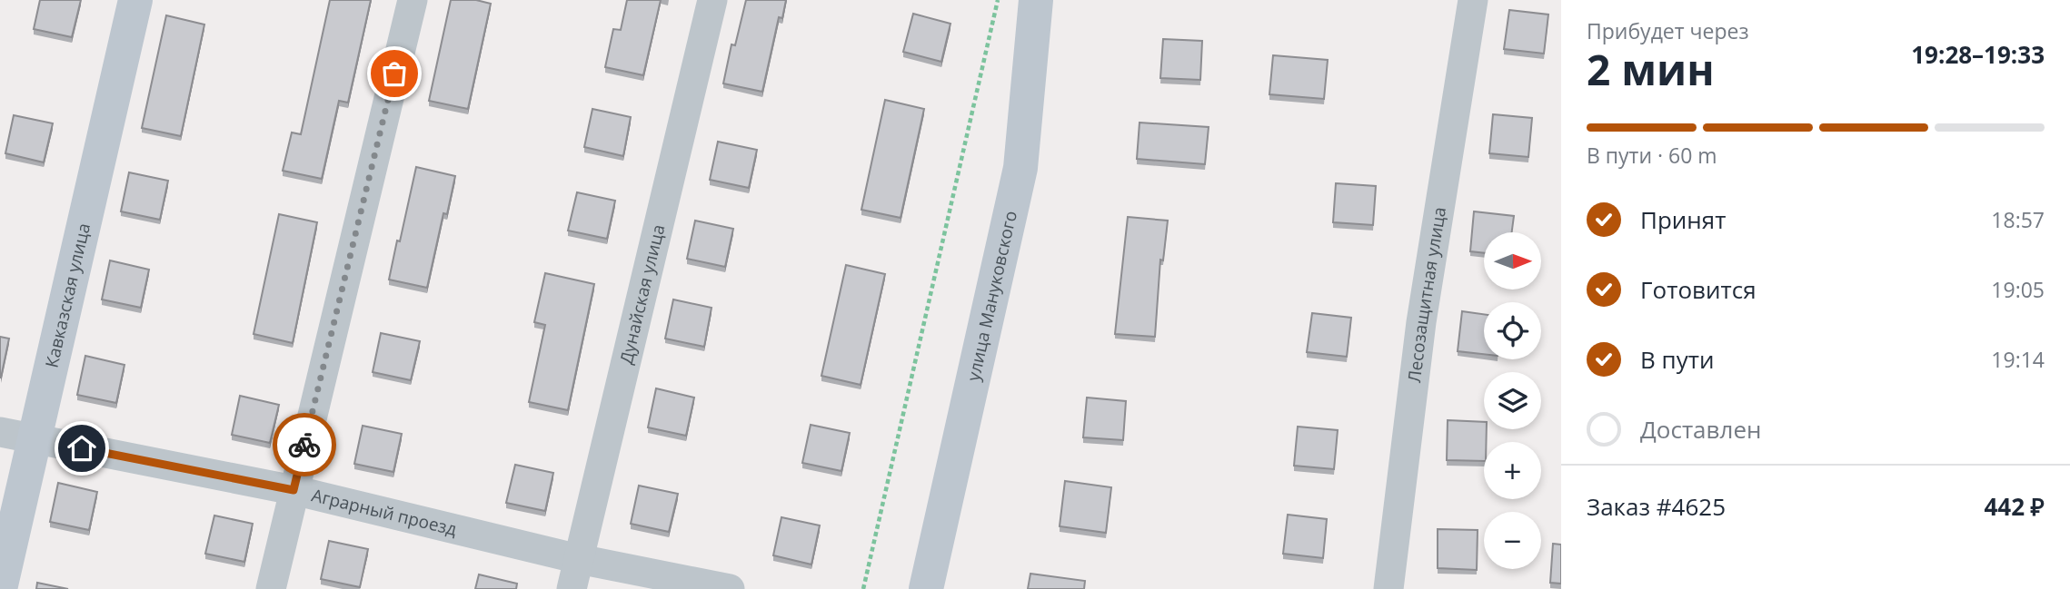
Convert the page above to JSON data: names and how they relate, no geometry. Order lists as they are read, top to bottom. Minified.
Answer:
{"streets":{"street":["Дунайская улица","Лесозащитная улица","Кавказская улица","улица Мануковского","Аграрный проезд"]},"crossings":[["Дунайская улица","Аграрный проезд"],["Кавказская улица","Аграрный проезд"]],"north":"right","page":{"heading":["2 мин","Прибудет через","19:28–19:33"],"panel":["Заказ #4625","442 ₽"],"bar":"В пути · 60 m","list":[["Принят","18:57"],["Готовится","19:05"],["В пути","19:14"],"Доставлен"],"map_buttons":["+","−"]}}
